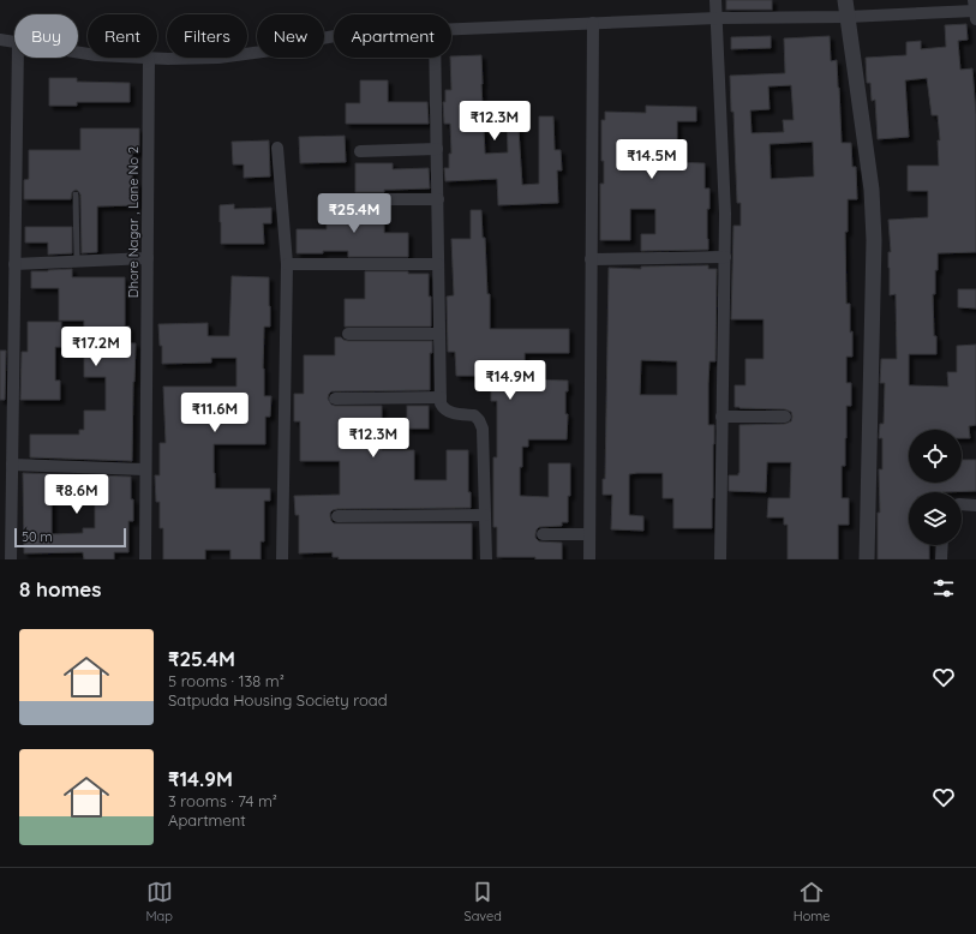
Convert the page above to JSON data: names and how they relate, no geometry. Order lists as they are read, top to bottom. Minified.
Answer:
{"streets":{"street":["Dhore Nagar , Lane No 2"]},"scale_bar":"50 m","page":{"chip":["Buy","Rent","Filters","New","Apartment"],"price":["₹12.3M","₹14.5M","₹25.4M","₹17.2M","₹14.9M","₹11.6M","₹12.3M","₹8.6M"],"scale":"50 m","heading":"8 homes","list":[{"name":"₹25.4M","note":"5 rooms · 138 m² · Satpuda Housing Society road"},{"name":"₹14.9M","note":"3 rooms · 74 m² · Apartment"}],"tabs":["Map","Saved","Home"]}}
